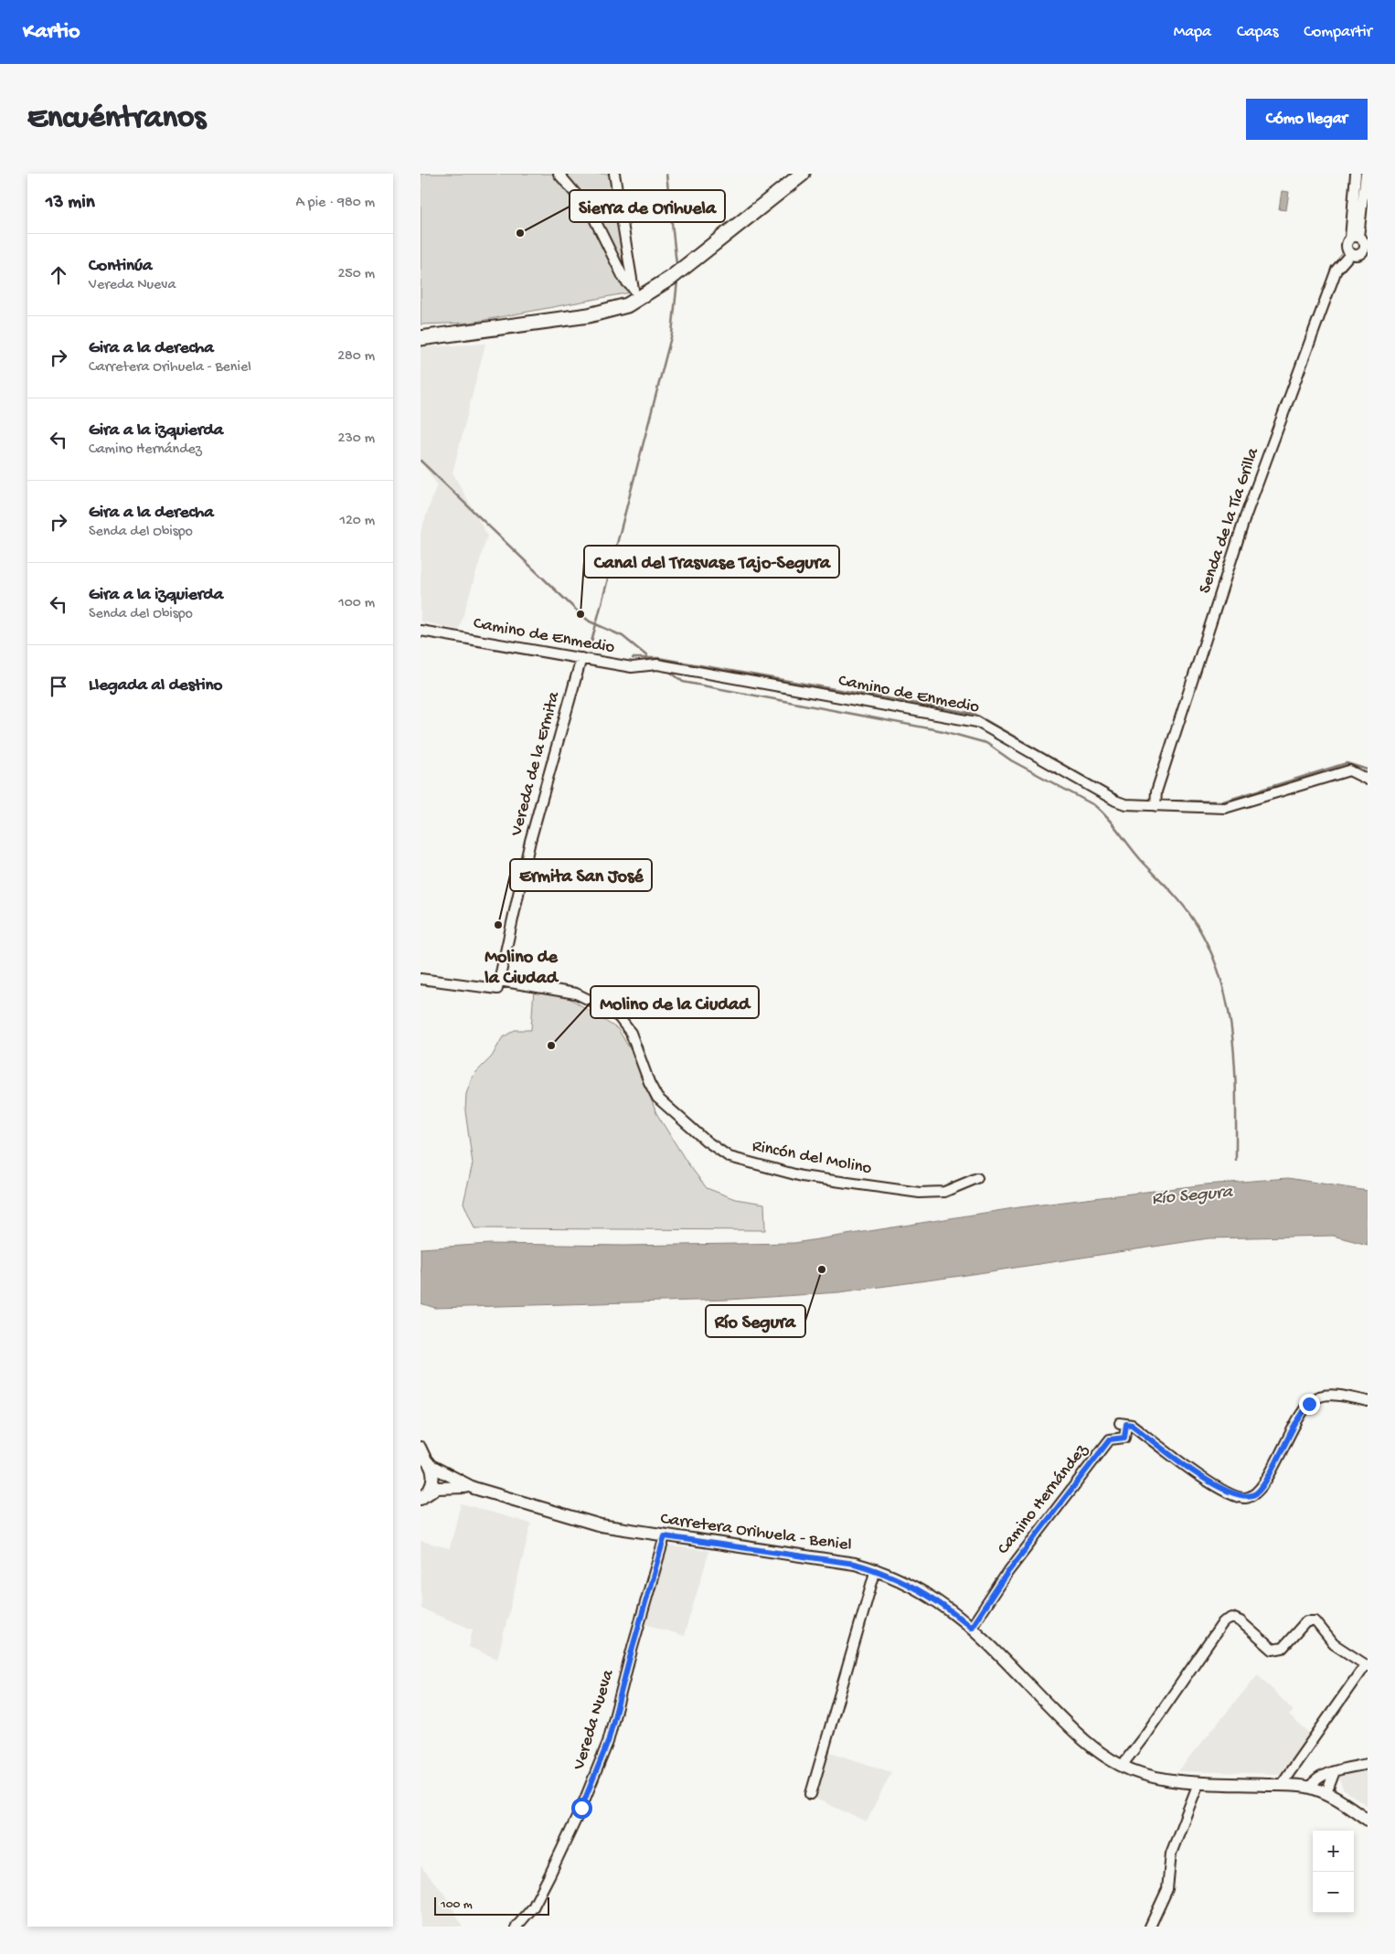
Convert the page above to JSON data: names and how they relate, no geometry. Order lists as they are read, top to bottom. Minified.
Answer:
{"streets":{"main road":["Carretera Orihuela - Beniel"],"street":["Senda de la Tía Grilla","Camino de Enmedio","Vereda de la Ermita","Rincón del Molino","Camino Hernández","Vereda Nueva"]},"crossings":[["Senda de la Tía Grilla","Camino de Enmedio"],["Camino de Enmedio","Vereda de la Ermita"],["Vereda de la Ermita","Rincón del Molino"],["Camino Hernández","Carretera Orihuela - Beniel"],["Carretera Orihuela - Beniel","Vereda Nueva"]],"districts":["Molino de la Ciudad"],"water":["Río Segura"],"places":["Sierra de Orihuela","Canal del Trasvase Tajo-Segura","Ermita San José","Molino de la Ciudad","Río Segura"],"scale_bar":"100 m","page":{"header":"Kartio","nav":["Mapa","Capas","Compartir"],"buttons":"Cómo llegar","title":"Encuéntranos","heading":["13 min","A pie · 980 m"],"list":[["Continúa","Vereda Nueva","250 m"],["Gira a la derecha","Carretera Orihuela - Beniel","280 m"],["Gira a la izquierda","Camino Hernández","230 m"],["Gira a la derecha","Senda del Obispo","120 m"],["Gira a la izquierda","Senda del Obispo","100 m"],"Llegada al destino"],"map_buttons":["+","−"],"scale":"100 m"}}
